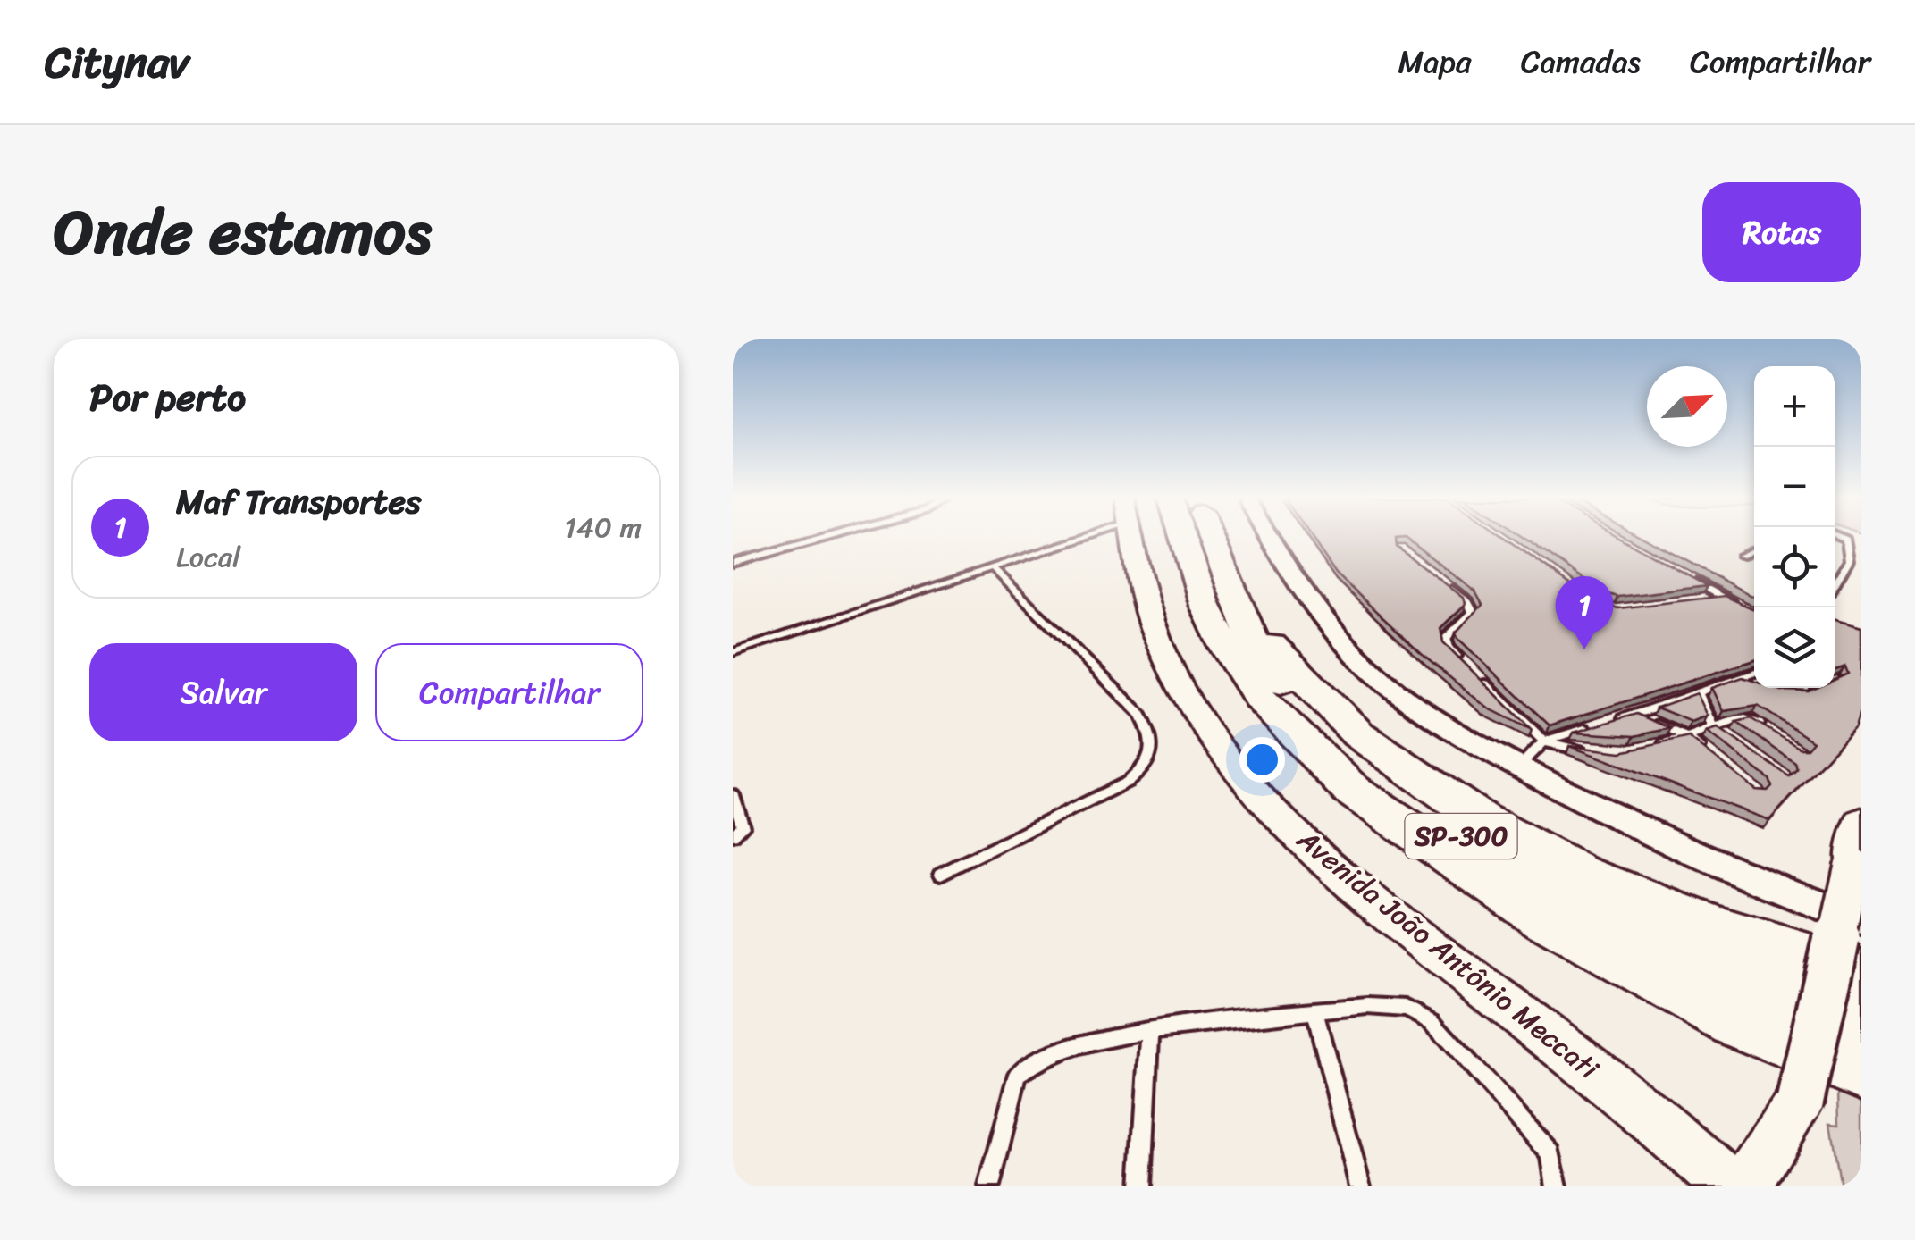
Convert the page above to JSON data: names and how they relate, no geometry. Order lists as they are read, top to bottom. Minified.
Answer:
{"streets":{"highway":["SP-300"],"main road":["Avenida João Antônio Meccati"]},"north":"top right","page":{"header":"Citynav","nav":["Mapa","Camadas","Compartilhar"],"title":"Onde estamos","buttons":["Rotas",["Salvar","Compartilhar"]],"heading":"Por perto","map_buttons":["+","−"],"list":[{"mark":"1","name":"Maf Transportes","note":"Local","value":"140 m"}],"pins":"1"}}
